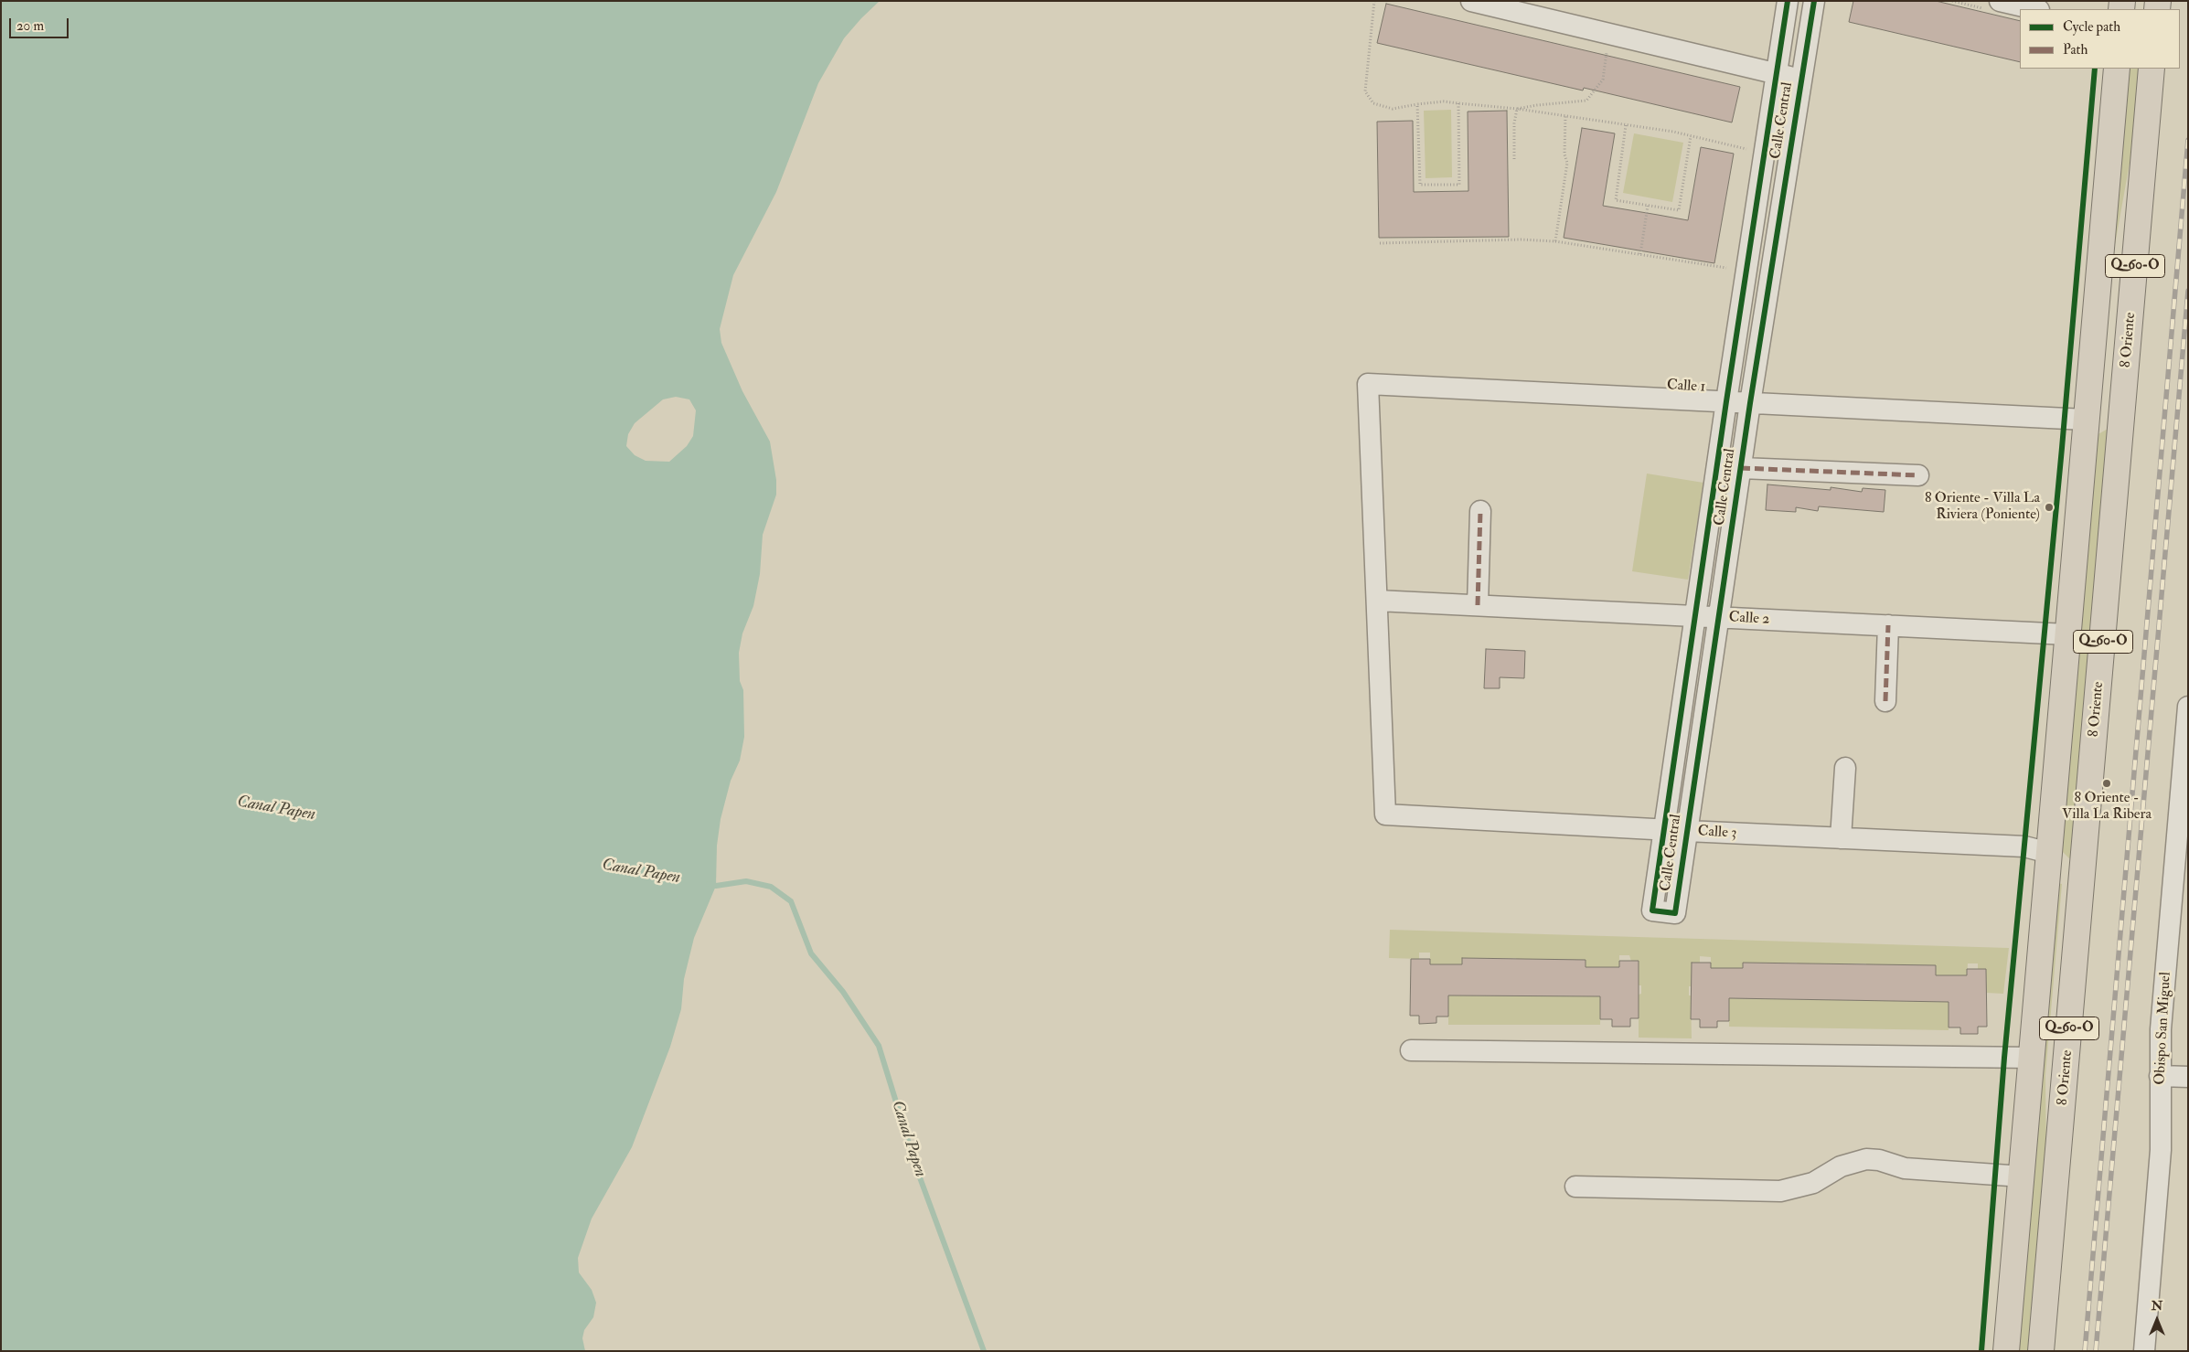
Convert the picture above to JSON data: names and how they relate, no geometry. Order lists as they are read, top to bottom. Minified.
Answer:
{"streets":{"main road":["Q-60-O","8 Oriente"],"street":["Calle Central","Calle 1","Calle 2","Calle 3","Obispo San Miguel"]},"crossings":[["Calle Central","Calle 1"],["Calle Central","Calle 2"],["Calle Central","Calle 3"],["Q-60-O","Calle 1"],["Q-60-O","Calle 2"],["Q-60-O","Calle 3"],["Calle 1","Calle 2"],["Calle 1","Calle 3"],["Calle 2","Calle 3"]],"water":["Canal Papen"],"places":["8 Oriente - Villa La Riviera (Poniente)","8 Oriente - Villa La Ribera"],"legend":["Cycle path","Path"],"scale_bar":"20 m","north":"top"}
